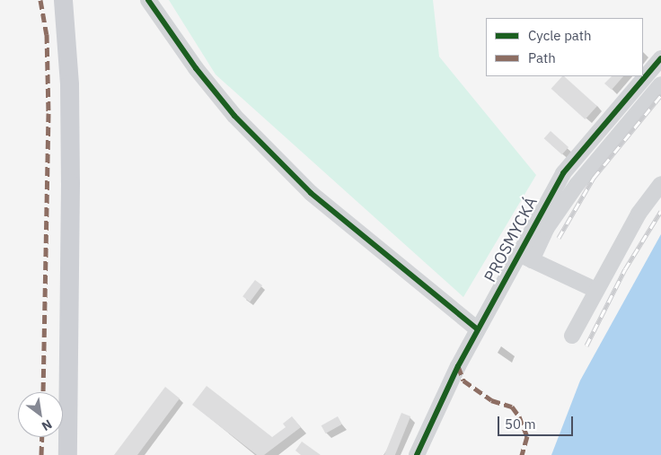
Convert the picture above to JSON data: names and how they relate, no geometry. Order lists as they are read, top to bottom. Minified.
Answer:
{"streets":{"street":["PROSMYCKÁ"]},"legend":["Cycle path","Path"],"scale_bar":"50 m","north":"bottom right"}
